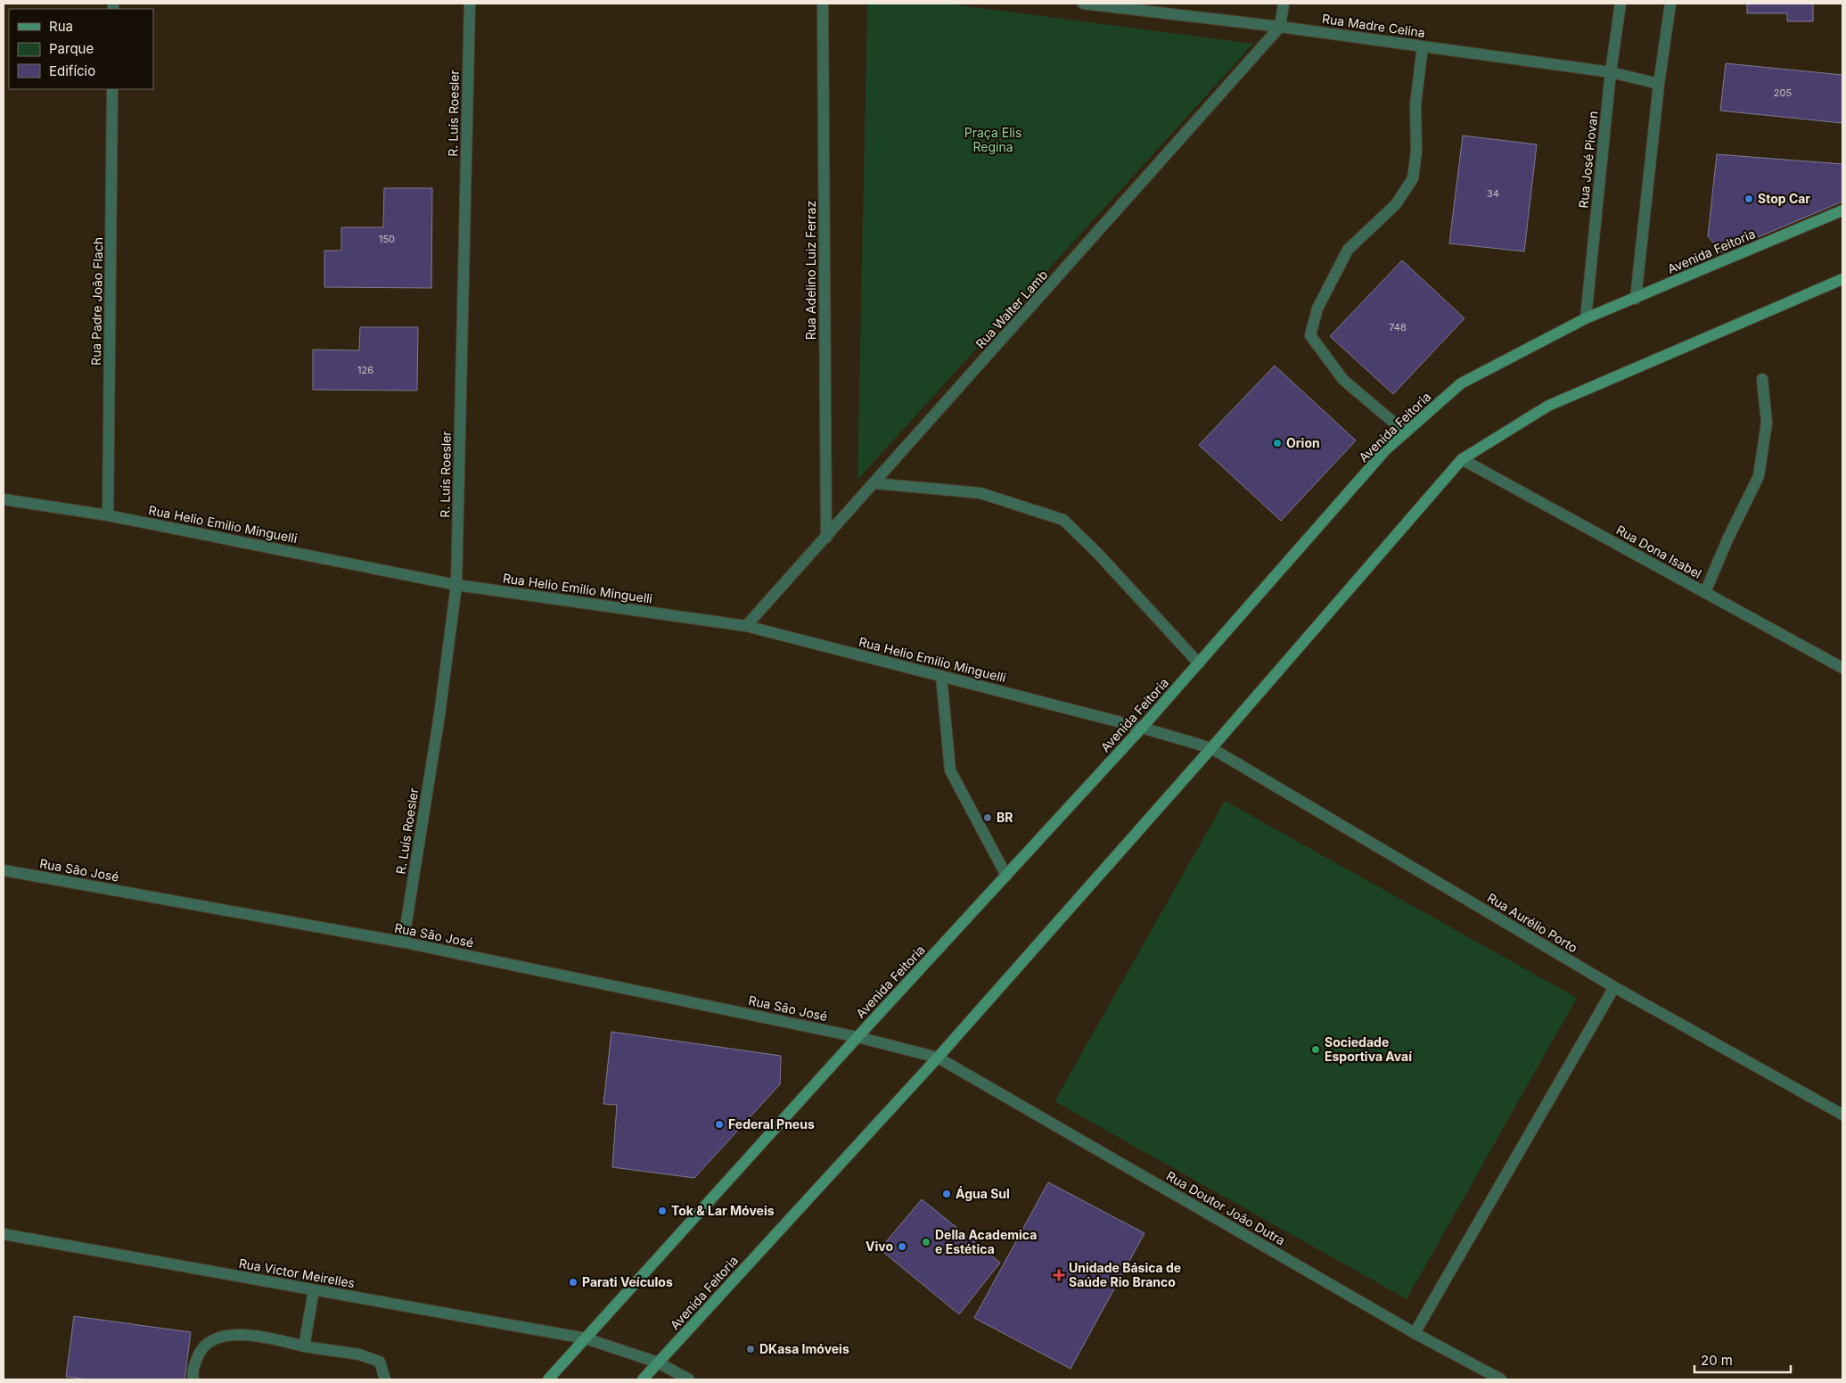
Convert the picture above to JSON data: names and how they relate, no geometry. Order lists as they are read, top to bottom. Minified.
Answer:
{"streets":{"main road":["Avenida Feitoria"],"street":["Rua Madre Celina","R. Luís Roesler","Rua José Piovan","Rua Adelino Luiz Ferraz","Rua Padre João Flach","Rua Walter Lamb","Rua Helio Emilio Minguelli","Rua Dona Isabel","Rua São José","Rua Aurélio Porto","Rua Doutor João Dutra","Rua Victor Meirelles"]},"crossings":[["Rua Madre Celina","Rua José Piovan"],["Rua Madre Celina","Rua Walter Lamb"],["R. Luís Roesler","Rua Helio Emilio Minguelli"],["R. Luís Roesler","Rua São José"],["Rua José Piovan","Avenida Feitoria"],["Avenida Feitoria","Rua Helio Emilio Minguelli"],["Avenida Feitoria","Rua Dona Isabel"],["Avenida Feitoria","Rua São José"],["Avenida Feitoria","Rua Aurélio Porto"],["Avenida Feitoria","Rua Doutor João Dutra"],["Avenida Feitoria","Rua Victor Meirelles"],["Rua Adelino Luiz Ferraz","Rua Walter Lamb"],["Rua Padre João Flach","Rua Helio Emilio Minguelli"],["Rua Walter Lamb","Rua Helio Emilio Minguelli"],["Rua Helio Emilio Minguelli","Rua Aurélio Porto"],["Rua São José","Rua Doutor João Dutra"]],"parks":["Praça Elis Regina"],"places":{"other":["Stop Car","Orion","BR","Sociedade Esportiva Avaí","Federal Pneus","Água Sul","Tok & Lar Móveis","Della Academica e Estética","Vivo","Parati Veículos","DKasa Imóveis"],"health":["Unidade Básica de Saúde Rio Branco"]},"house_numbers":["205","34","150","748","126"],"legend":["Rua","Parque","Edifício"],"scale_bar":"20 m"}
